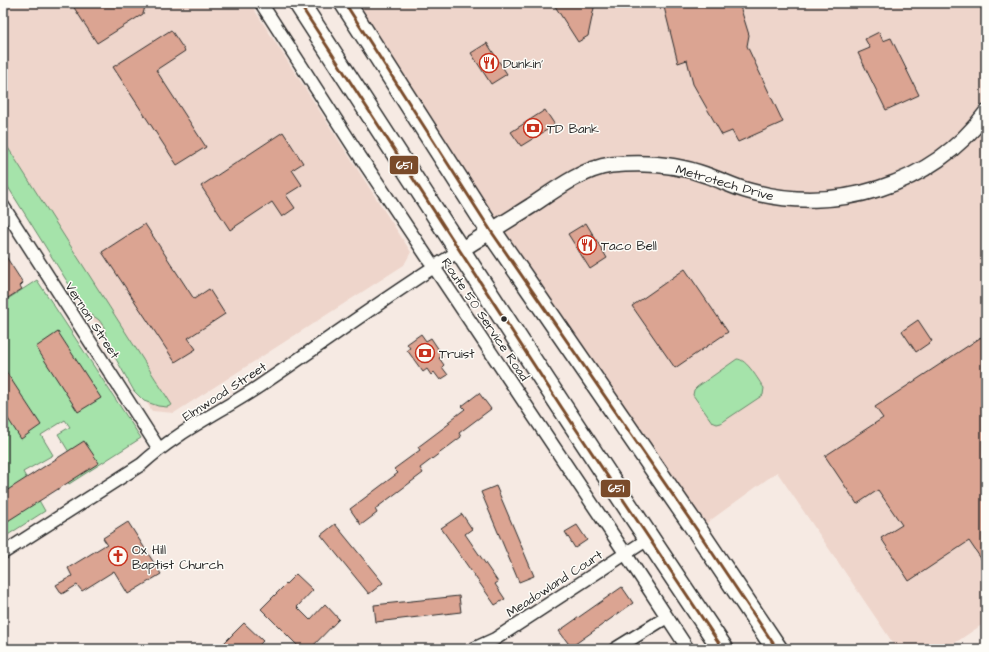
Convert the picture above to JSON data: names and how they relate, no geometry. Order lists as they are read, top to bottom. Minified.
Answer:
{"streets":{"street":["Metrotech Drive","Route 50 Service Road","Vernon Street","Elmwood Street","Meadowland Court"]},"crossings":[["Metrotech Drive","Elmwood Street"],["Route 50 Service Road","Elmwood Street"],["Route 50 Service Road","Meadowland Court"],["Vernon Street","Elmwood Street"]],"places":{"restaurant":["Dunkin'","Taco Bell"],"bank":["TD Bank","Truist"],"church":["Ox Hill Baptist Church"]},"lines":["transit line 651"]}
